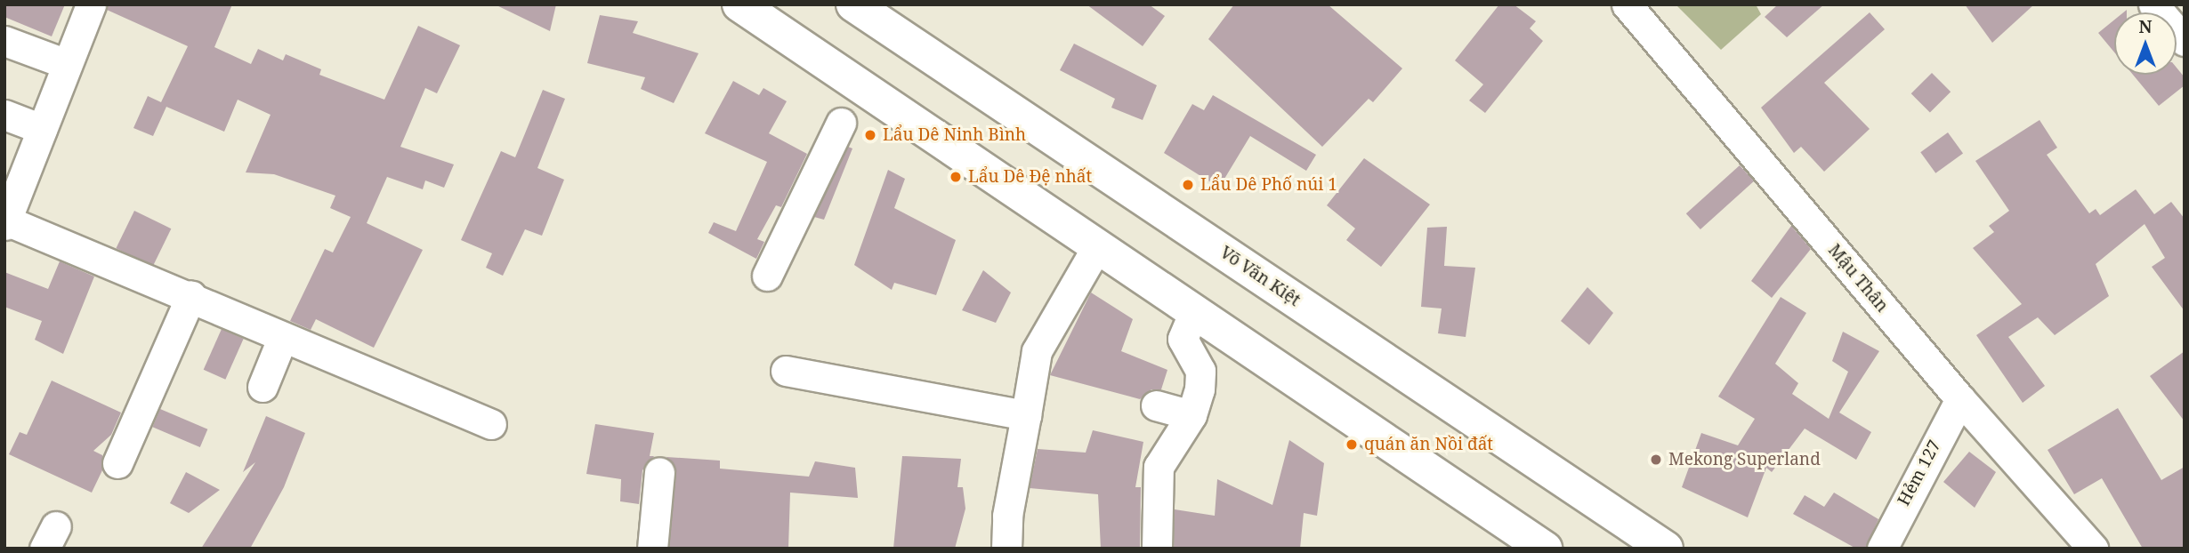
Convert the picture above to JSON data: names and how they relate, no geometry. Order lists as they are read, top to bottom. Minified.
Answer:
{"streets":{"main road":["Võ Văn Kiệt"],"street":["Mậu Thân","Hẻm 127"]},"crossings":[["Mậu Thân","Hẻm 127"]],"places":["Lẩu Dê Ninh Bình","Lẩu Dê Đệ nhất","Lẩu Dê Phố núi 1","quán ăn Nồi đất","Mekong Superland"],"north":"top"}
